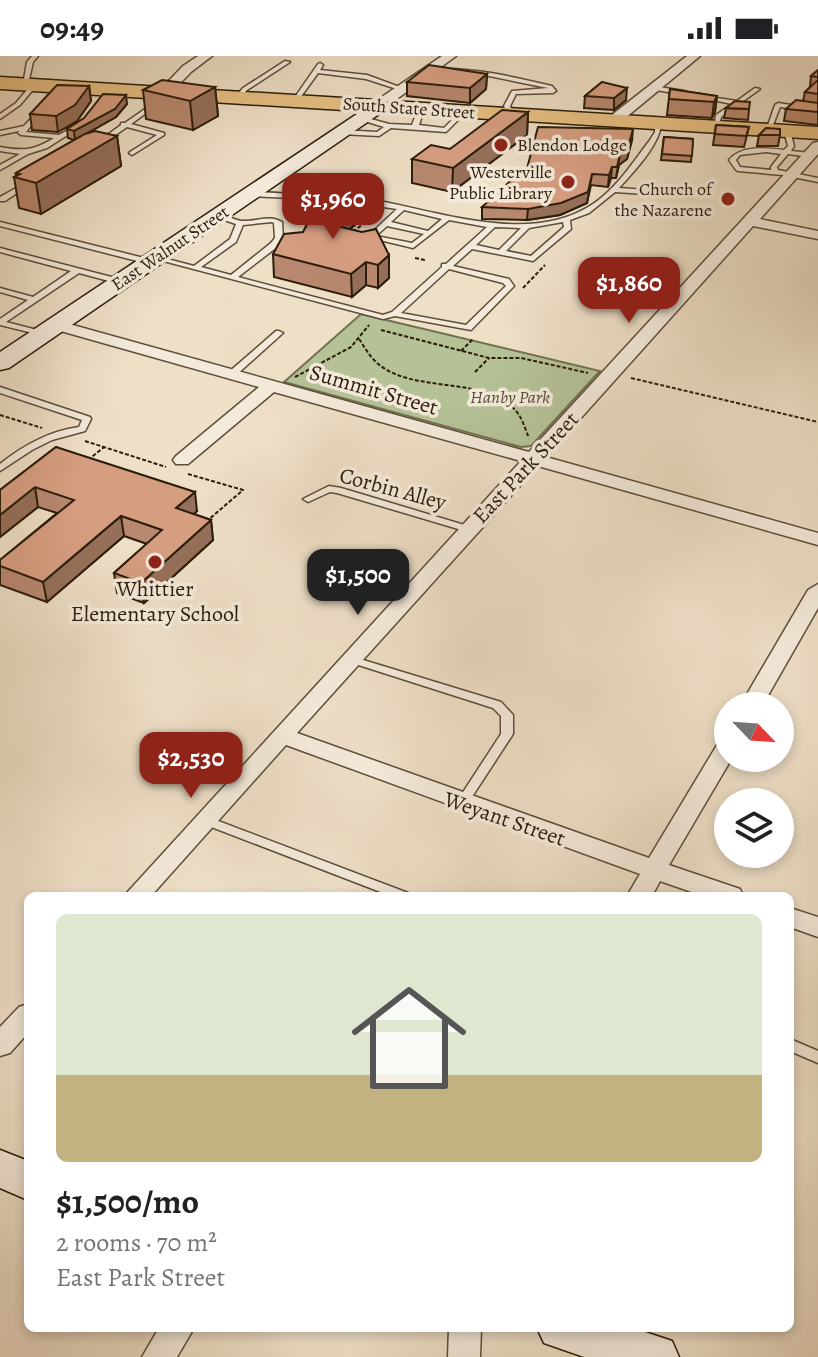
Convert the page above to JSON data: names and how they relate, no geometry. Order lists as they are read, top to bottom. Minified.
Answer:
{"streets":{"main road":["South State Street","East Walnut Street"],"street":["Summit Street","East Park Street","Weyant Street"],"lane":["Corbin Alley"]},"crossings":[["South State Street","East Walnut Street"],["East Walnut Street","Summit Street"],["Summit Street","East Park Street"],["East Park Street","Corbin Alley"],["East Park Street","Weyant Street"]],"parks":["Hanby Park"],"places":["Blendon Lodge","Westerville Public Library","Church of the Nazarene","Whittier Elementary School"],"north":"bottom right","page":{"status":"09:49","price":["$1,960","$1,860","$1,500","$2,530"],"list":[{"name":"$1,500/mo","note":"2 rooms · 70 m² · East Park Street"}]}}
